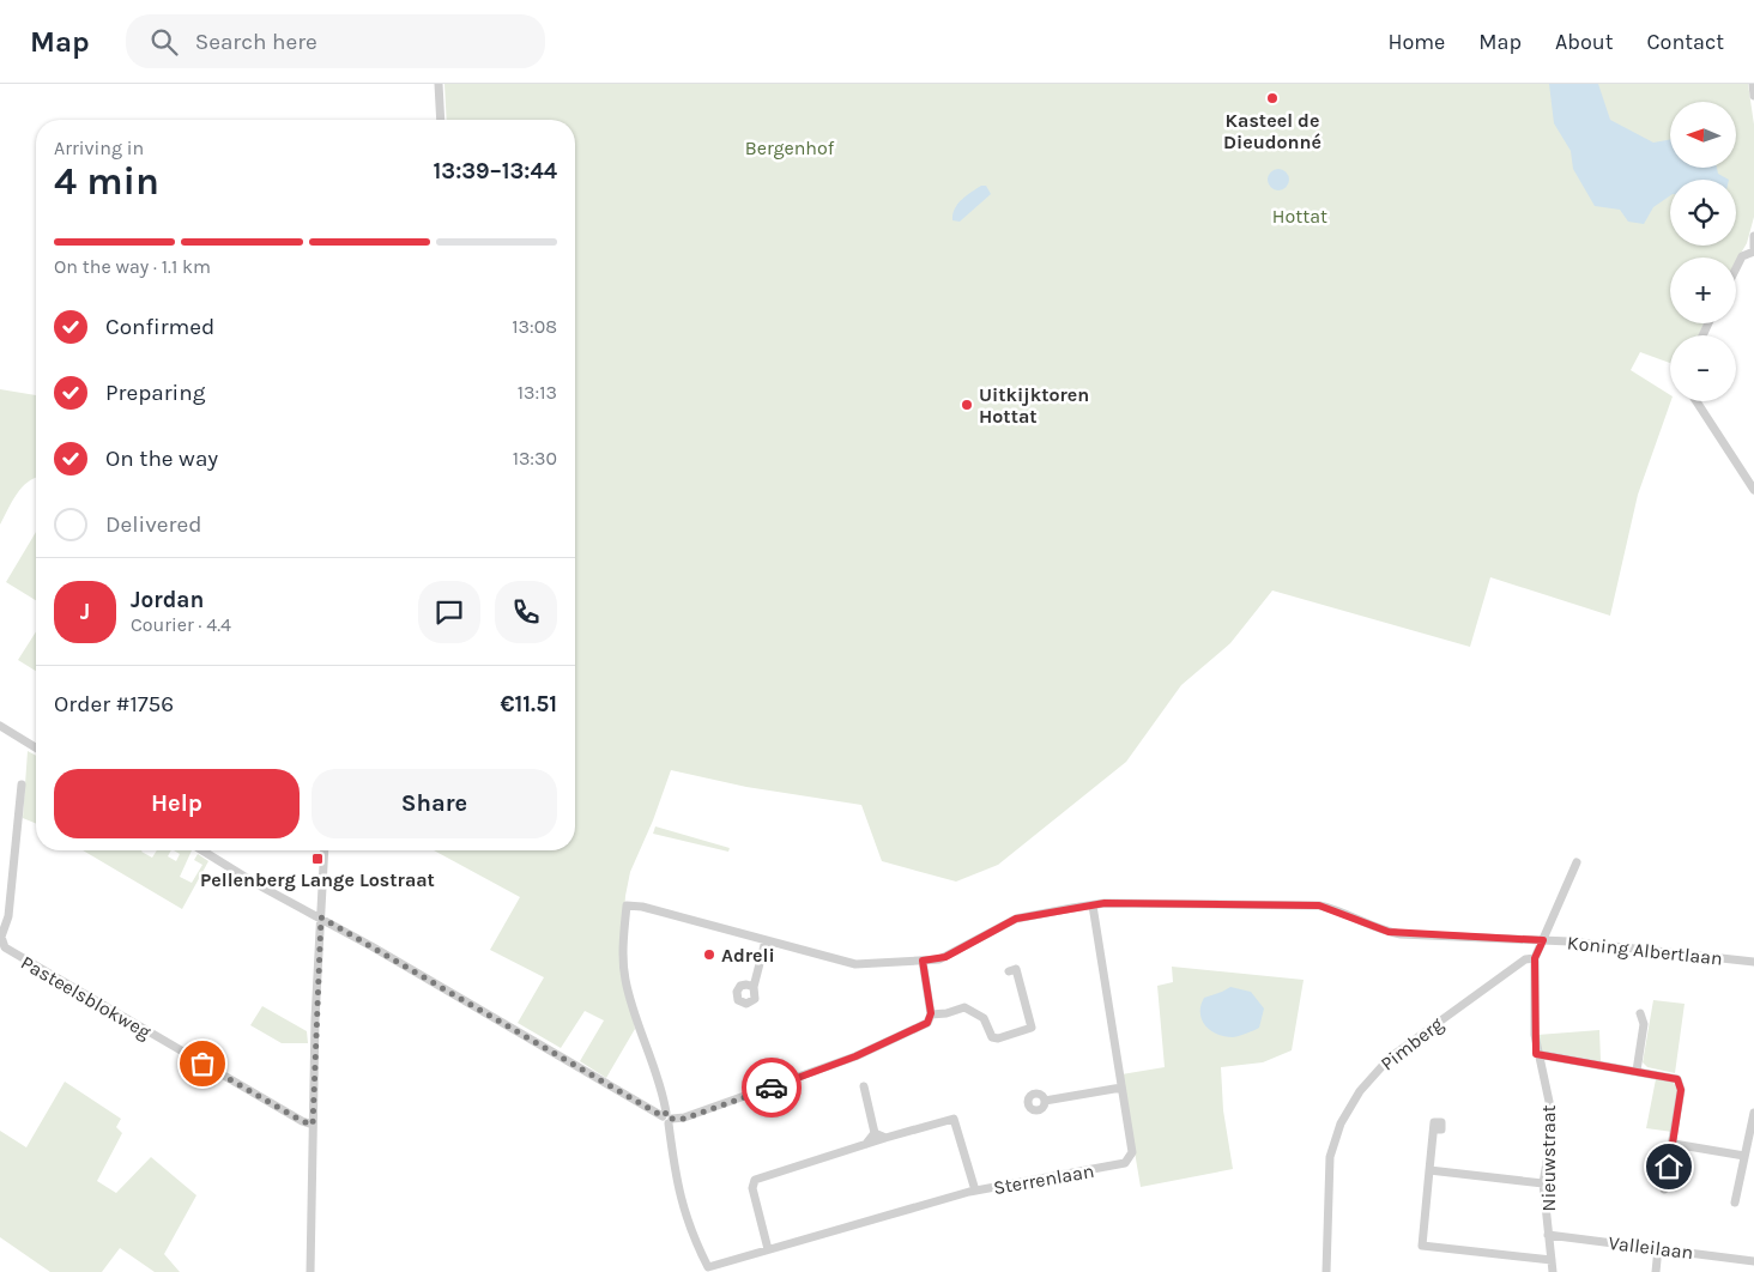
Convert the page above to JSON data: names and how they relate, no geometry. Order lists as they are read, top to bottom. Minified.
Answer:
{"streets":{"street":["Koning Albertlaan","Pasteelsblokweg","Pimberg","Nieuwstraat","Sterrenlaan","Valleilaan"]},"crossings":[["Koning Albertlaan","Nieuwstraat"],["Koning Albertlaan","Sterrenlaan"],["Pimberg","Nieuwstraat"],["Nieuwstraat","Valleilaan"]],"parks":["Bergenhof","Hottat"],"places":{"other":["Kasteel de Dieudonné","Uitkijktoren Hottat","Adreli"],"transit":["Pellenberg Lange Lostraat"]},"north":"left","page":{"header":"Map","search":"Search here","nav":["Home","Map","About","Contact"],"map_buttons":["+","−"],"heading":["4 min","Arriving in","13:39–13:44"],"panel":["Jordan","Courier · 4.4","Order #1756","€11.51"],"bar":"On the way · 1.1 km","list":[["Confirmed","13:08"],["Preparing","13:13"],["On the way","13:30"],"Delivered"],"round":"J","buttons":["Help","Share"]}}
